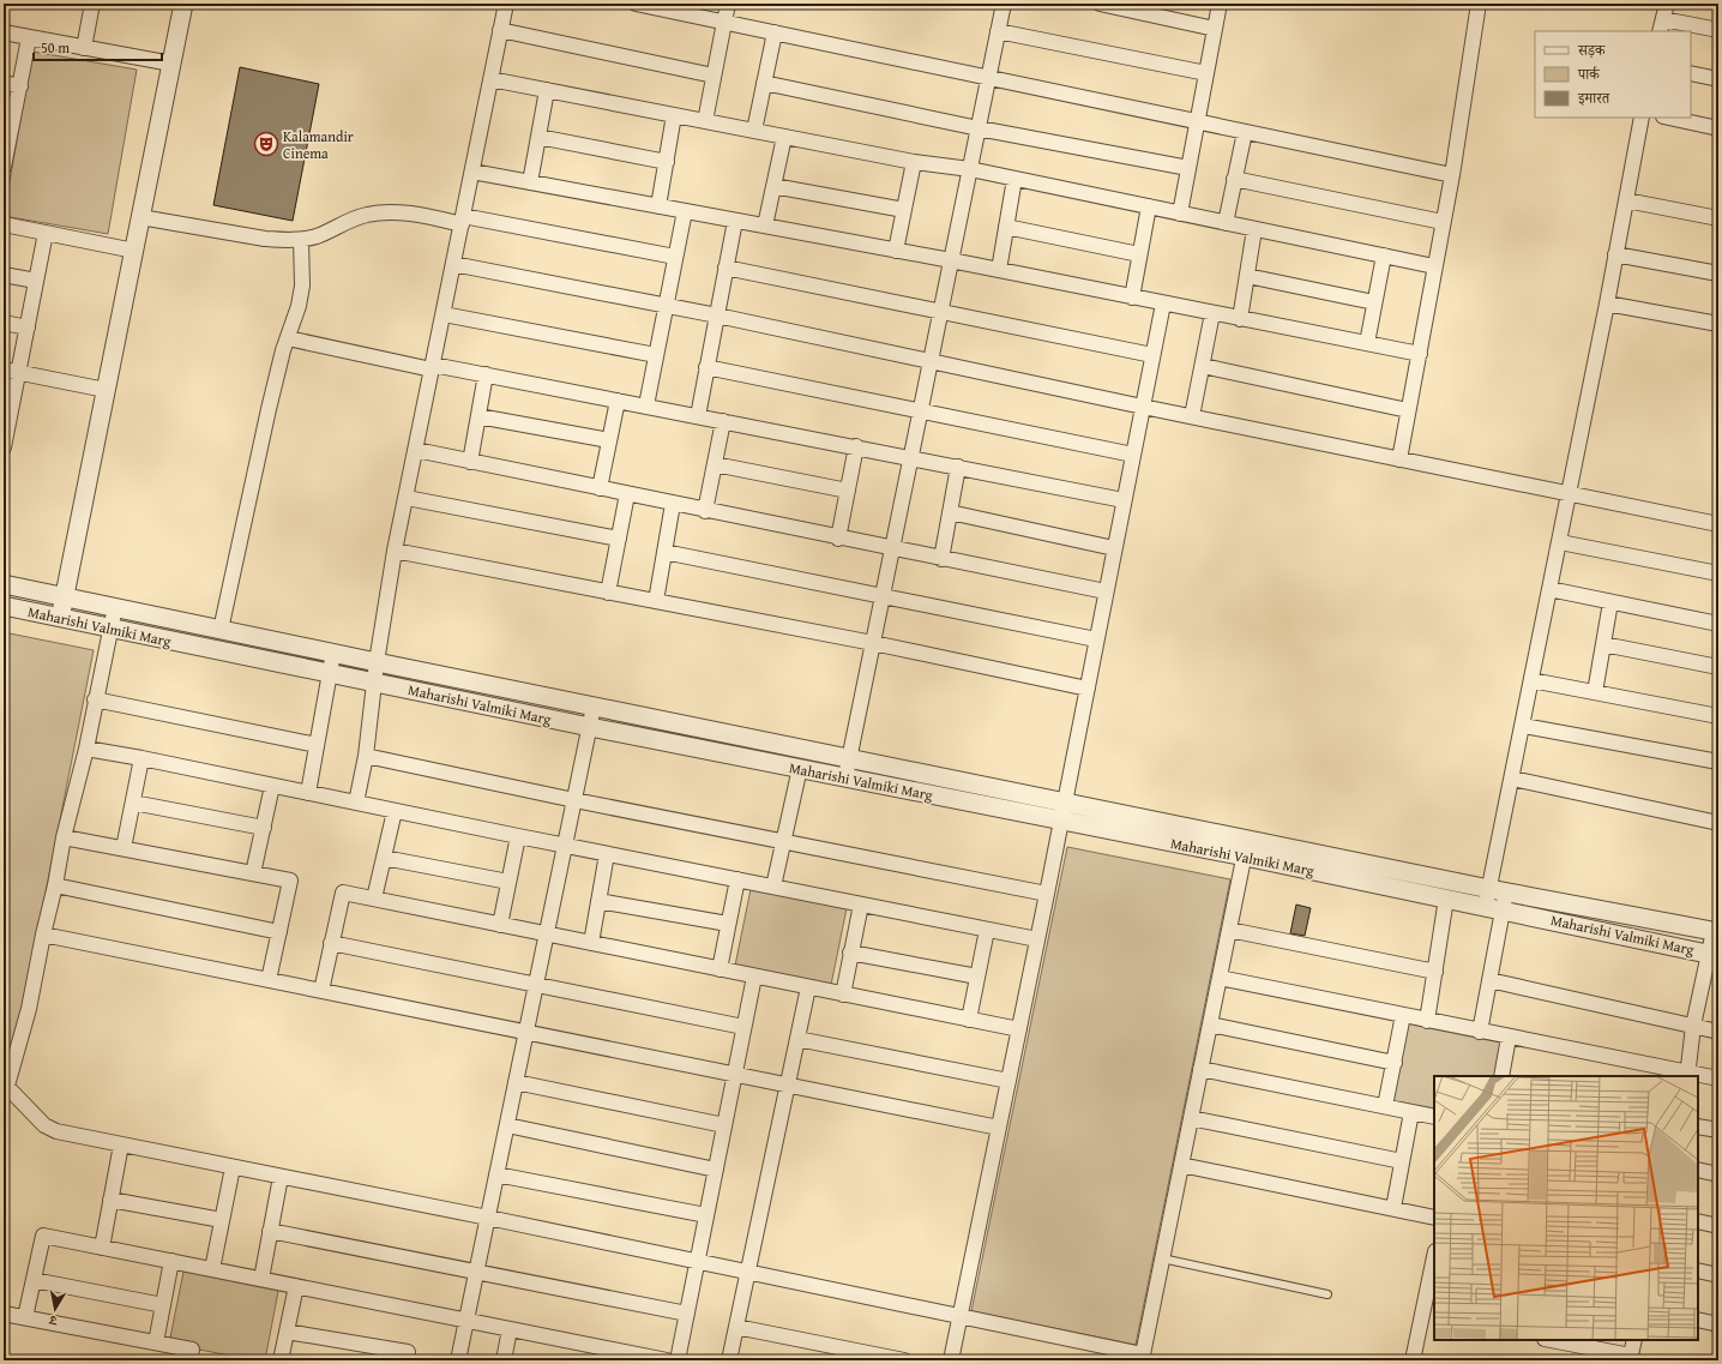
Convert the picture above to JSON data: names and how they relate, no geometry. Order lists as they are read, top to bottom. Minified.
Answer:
{"streets":{"street":["Maharishi Valmiki Marg"]},"places":{"theatre":["Kalamandir Cinema"]},"legend":["सड़क","पार्क","इमारत"],"scale_bar":"50 m","north":"bottom"}
